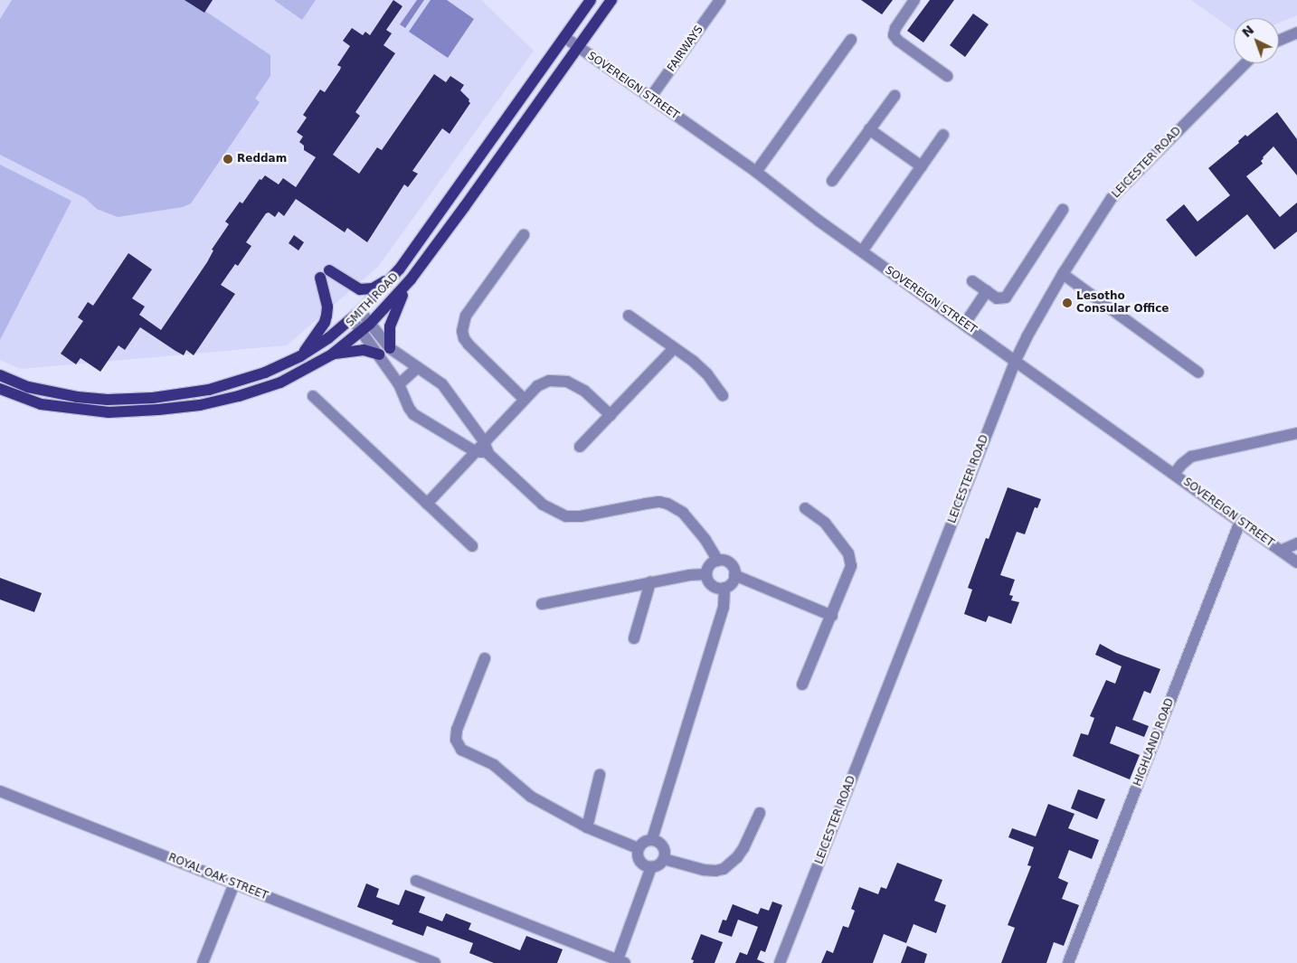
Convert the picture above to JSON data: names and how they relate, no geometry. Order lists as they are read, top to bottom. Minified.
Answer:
{"streets":{"main road":["SMITH ROAD"],"street":["FAIRWAYS","SOVEREIGN STREET","LEICESTER ROAD","HIGHLAND ROAD","ROYAL OAK STREET"]},"crossings":[["FAIRWAYS","SOVEREIGN STREET"],["SOVEREIGN STREET","LEICESTER ROAD"],["SOVEREIGN STREET","SMITH ROAD"],["SOVEREIGN STREET","HIGHLAND ROAD"]],"places":["Reddam","Lesotho Consular Office"],"north":"top left"}
